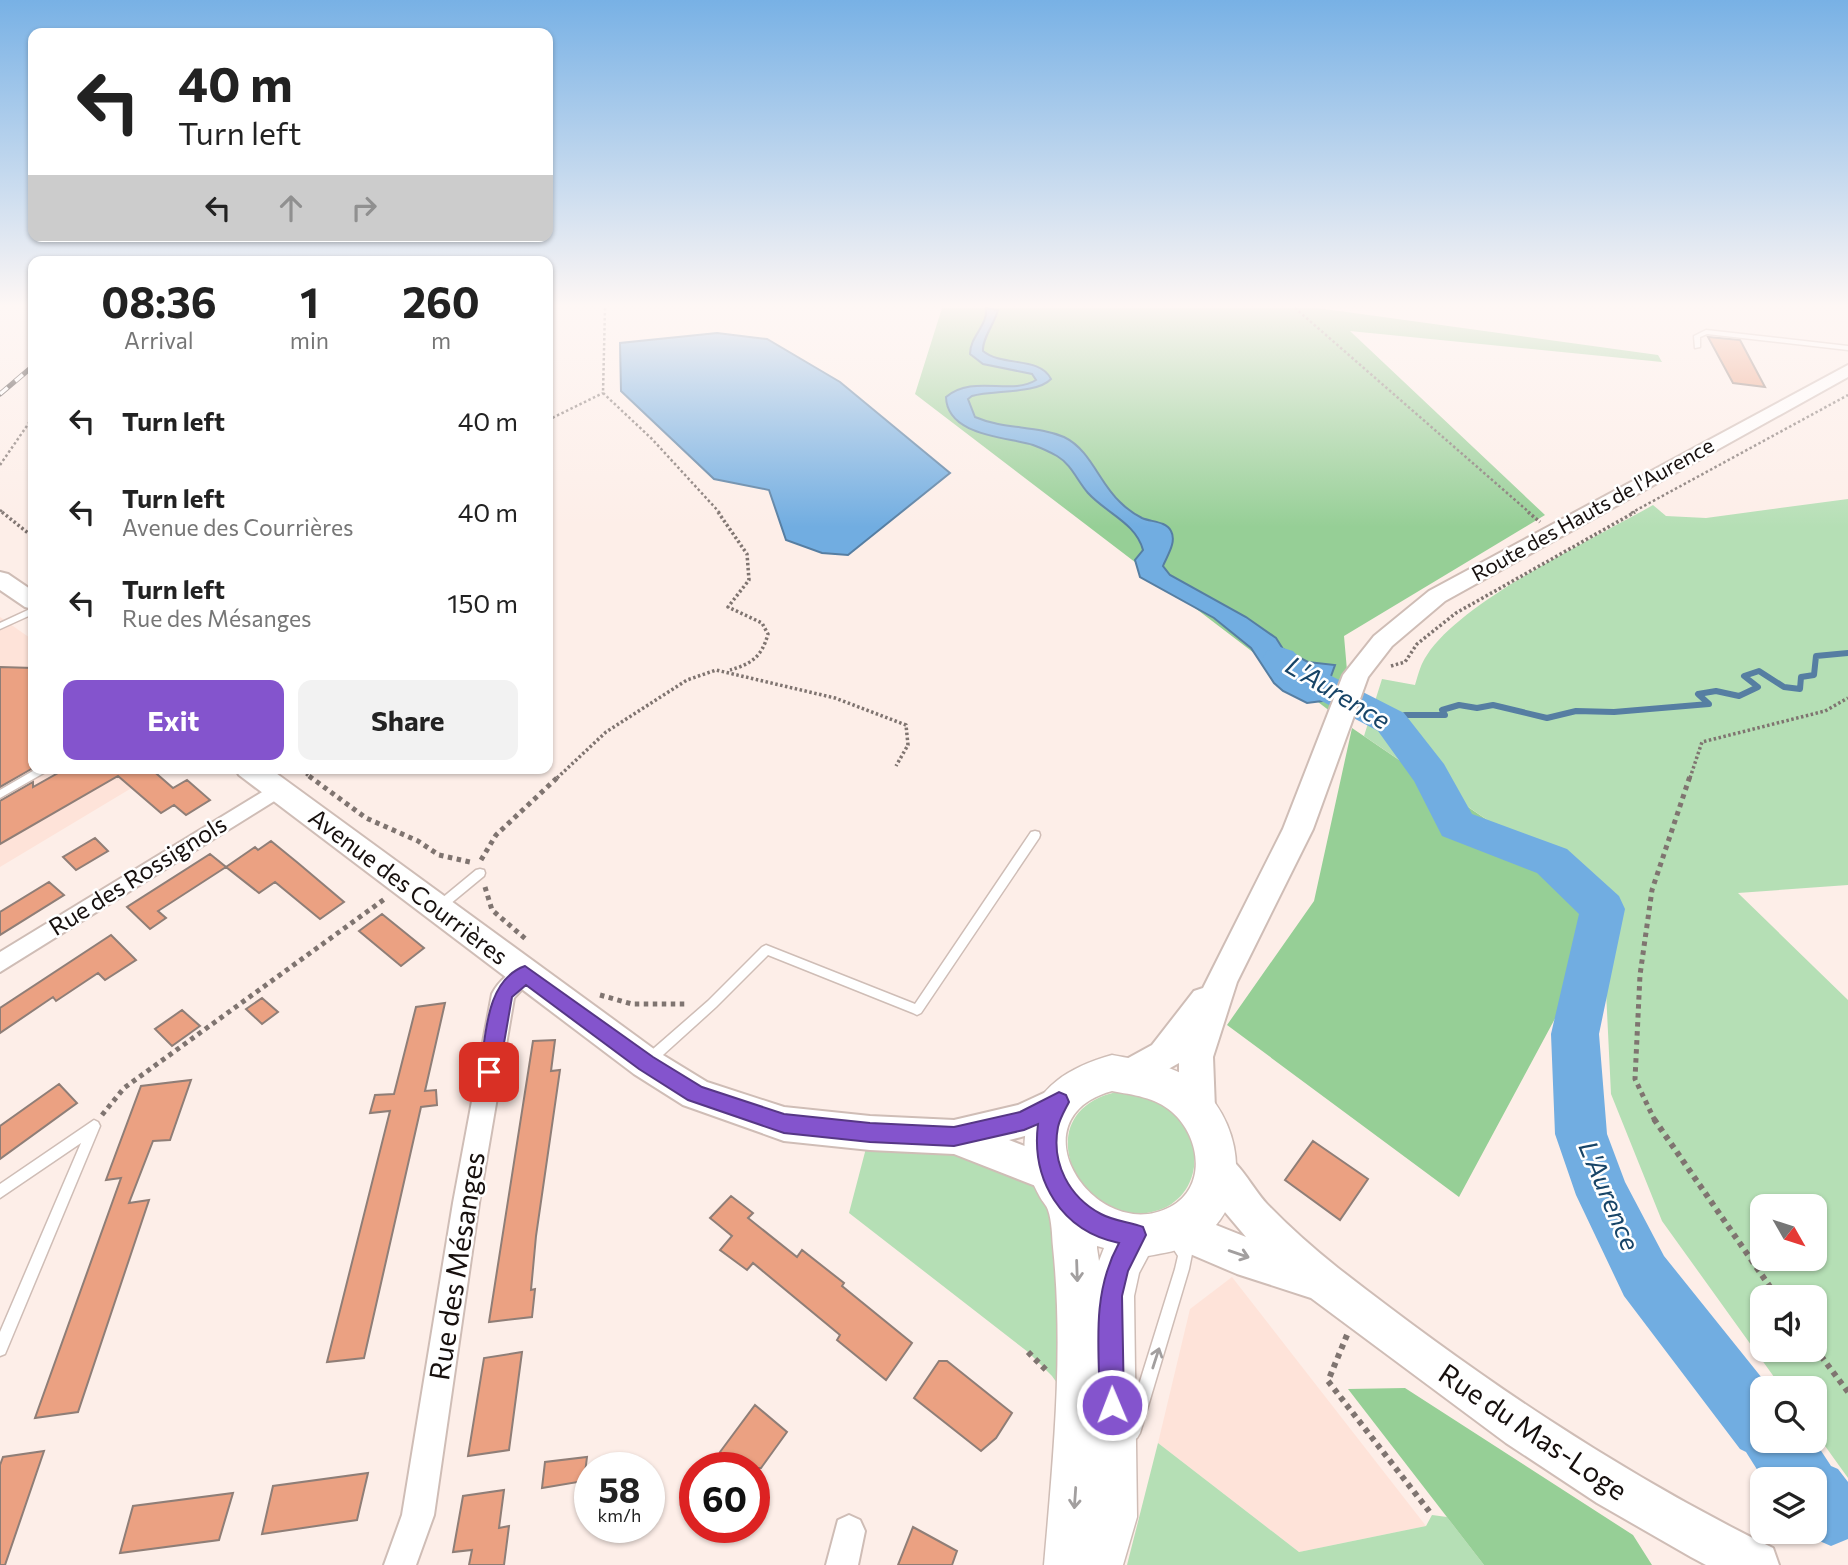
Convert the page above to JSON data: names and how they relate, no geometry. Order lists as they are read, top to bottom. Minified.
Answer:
{"streets":{"main road":["Route des Hauts de l'Aurence","Avenue des Courrières","Rue du Mas-Loge"],"street":["Rue des Rossignols","Rue des Mésanges"]},"crossings":[["Rue des Rossignols","Avenue des Courrières"],["Avenue des Courrières","Rue des Mésanges"],["Avenue des Courrières","Rue du Mas-Loge"]],"water":["L'Aurence"],"north":"bottom right","page":{"turn":["40 m","Turn left"],"eta":["08:36","Arrival","1","min","260","m"],"list":[{"name":"Turn left","value":"40 m"},{"name":"Turn left","note":"Avenue des Courrières","value":"40 m"},{"name":"Turn left","note":"Rue des Mésanges","value":"150 m"}],"buttons":["Exit","Share"],"speed":"58 km/h","limit":"60"}}
